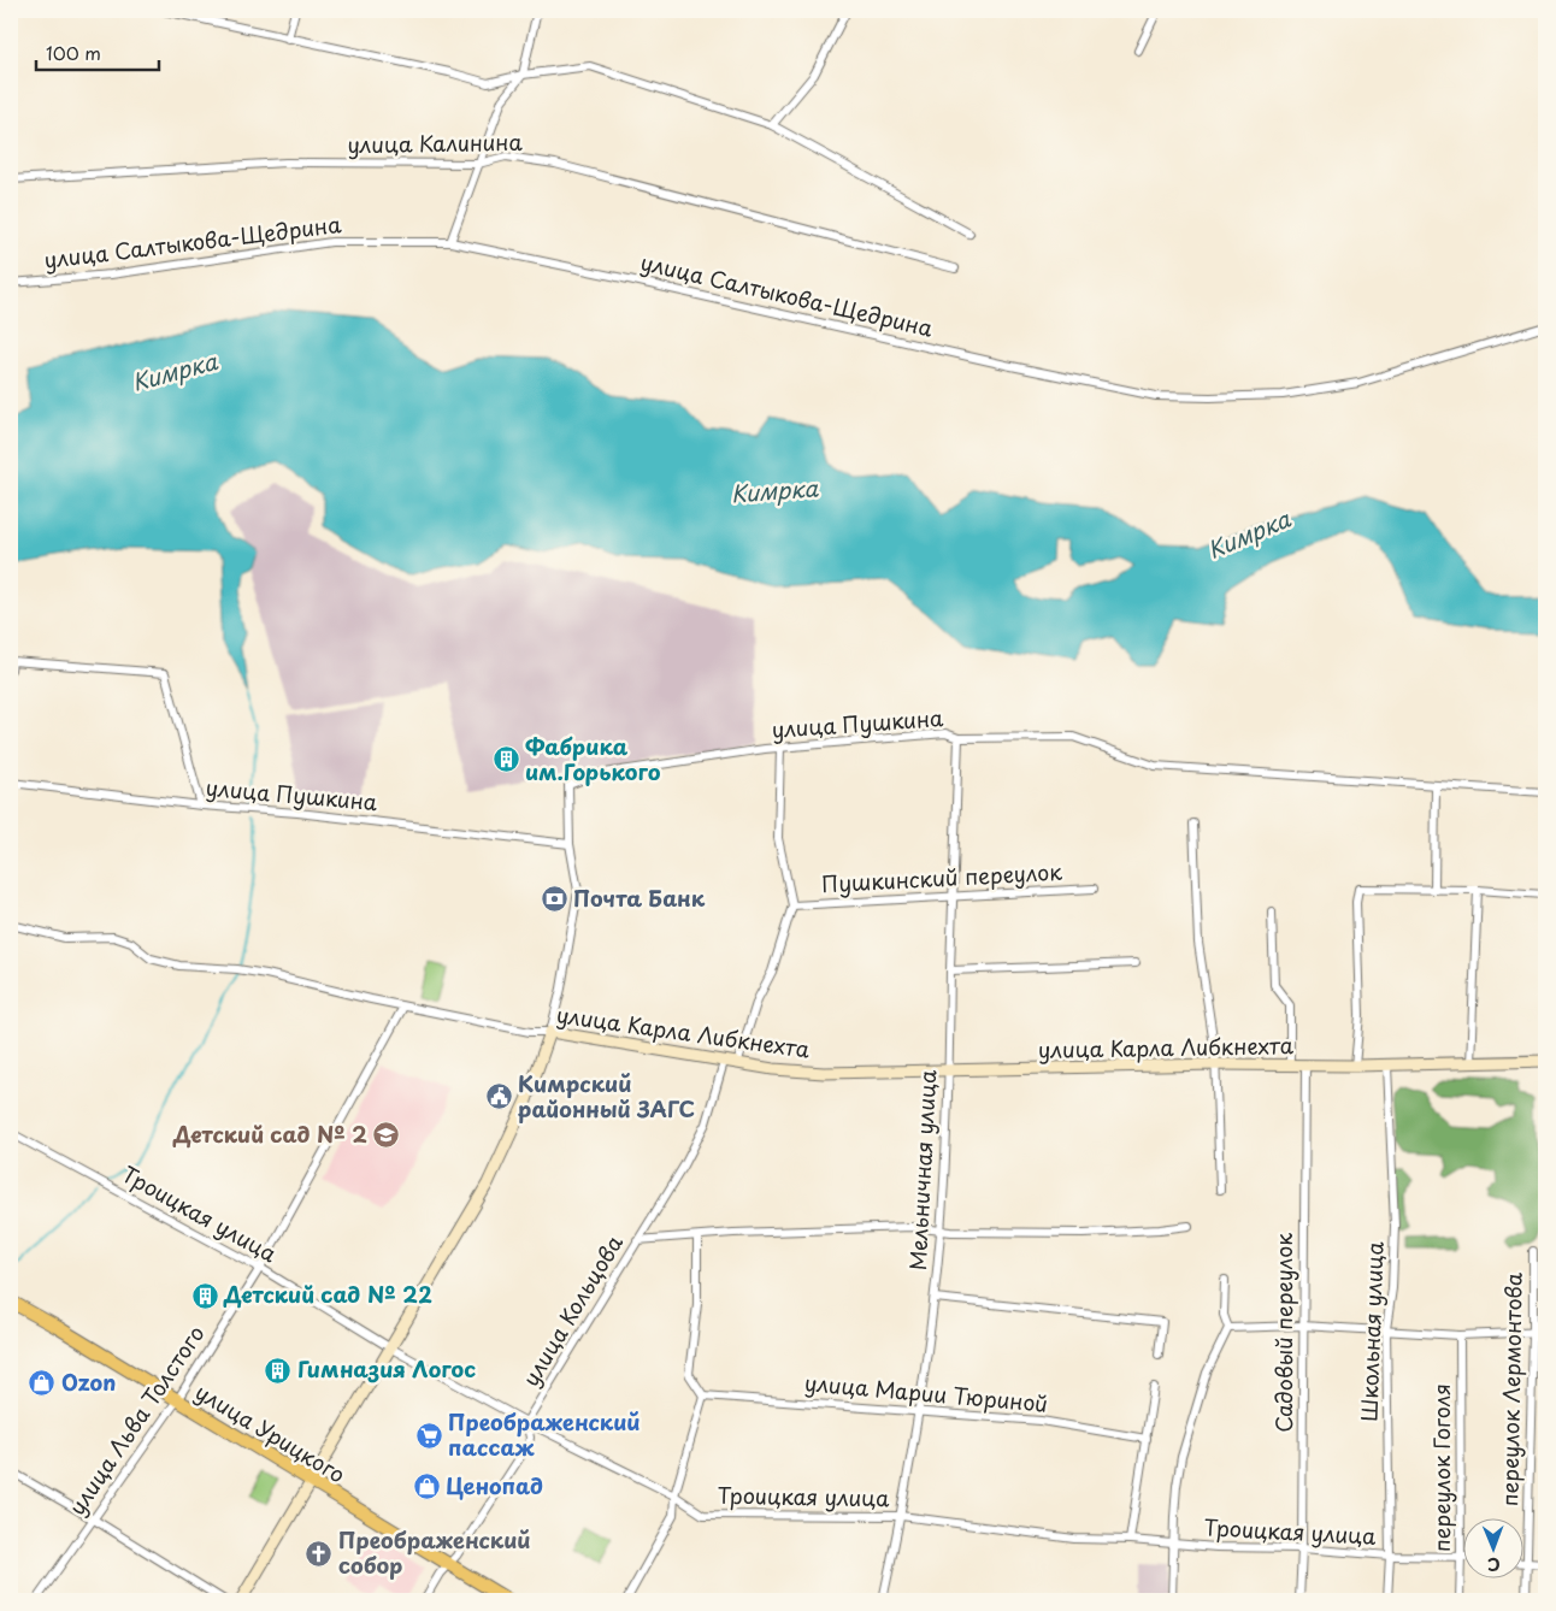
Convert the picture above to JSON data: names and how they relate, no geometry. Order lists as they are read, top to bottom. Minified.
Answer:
{"streets":{"main road":["улица Урицкого"],"street":["улица Калинина","улица Салтыкова-Щедрина","улица Пушкина","Пушкинский переулок","улица Карла Либкнехта","Мельничная улица","Троицкая улица","улица Кольцова","Школьная улица","Садовый переулок","переулок Лермонтова","улица Марии Тюриной","улица Льва Толстого","переулок Гоголя"]},"crossings":[["улица Пушкина","Мельничная улица"],["Пушкинский переулок","Мельничная улица"],["улица Карла Либкнехта","Мельничная улица"],["улица Карла Либкнехта","улица Кольцова"],["улица Карла Либкнехта","Школьная улица"],["улица Карла Либкнехта","Садовый переулок"],["улица Карла Либкнехта","улица Льва Толстого"],["Мельничная улица","Троицкая улица"],["Мельничная улица","улица Марии Тюриной"],["Троицкая улица","улица Кольцова"],["Троицкая улица","Школьная улица"],["Троицкая улица","Садовый переулок"],["Троицкая улица","улица Льва Толстого"],["Троицкая улица","переулок Гоголя"],["улица Кольцова","улица Урицкого"],["улица Льва Толстого","улица Урицкого"]],"water":["Кимрка"],"places":{"building":["Фабрика им.Горького","Детский сад № 22","Гимназия Логос"],"bank":["Почта Банк"],"public building":["Кимрский районный ЗАГС"],"school or university":["Детский сад № 2"],"shop":["Ozon","Ценопад"],"supermarket":["Преображенский пассаж"],"church":["Преображенский собор"]},"scale_bar":"100 m","north":"bottom"}
